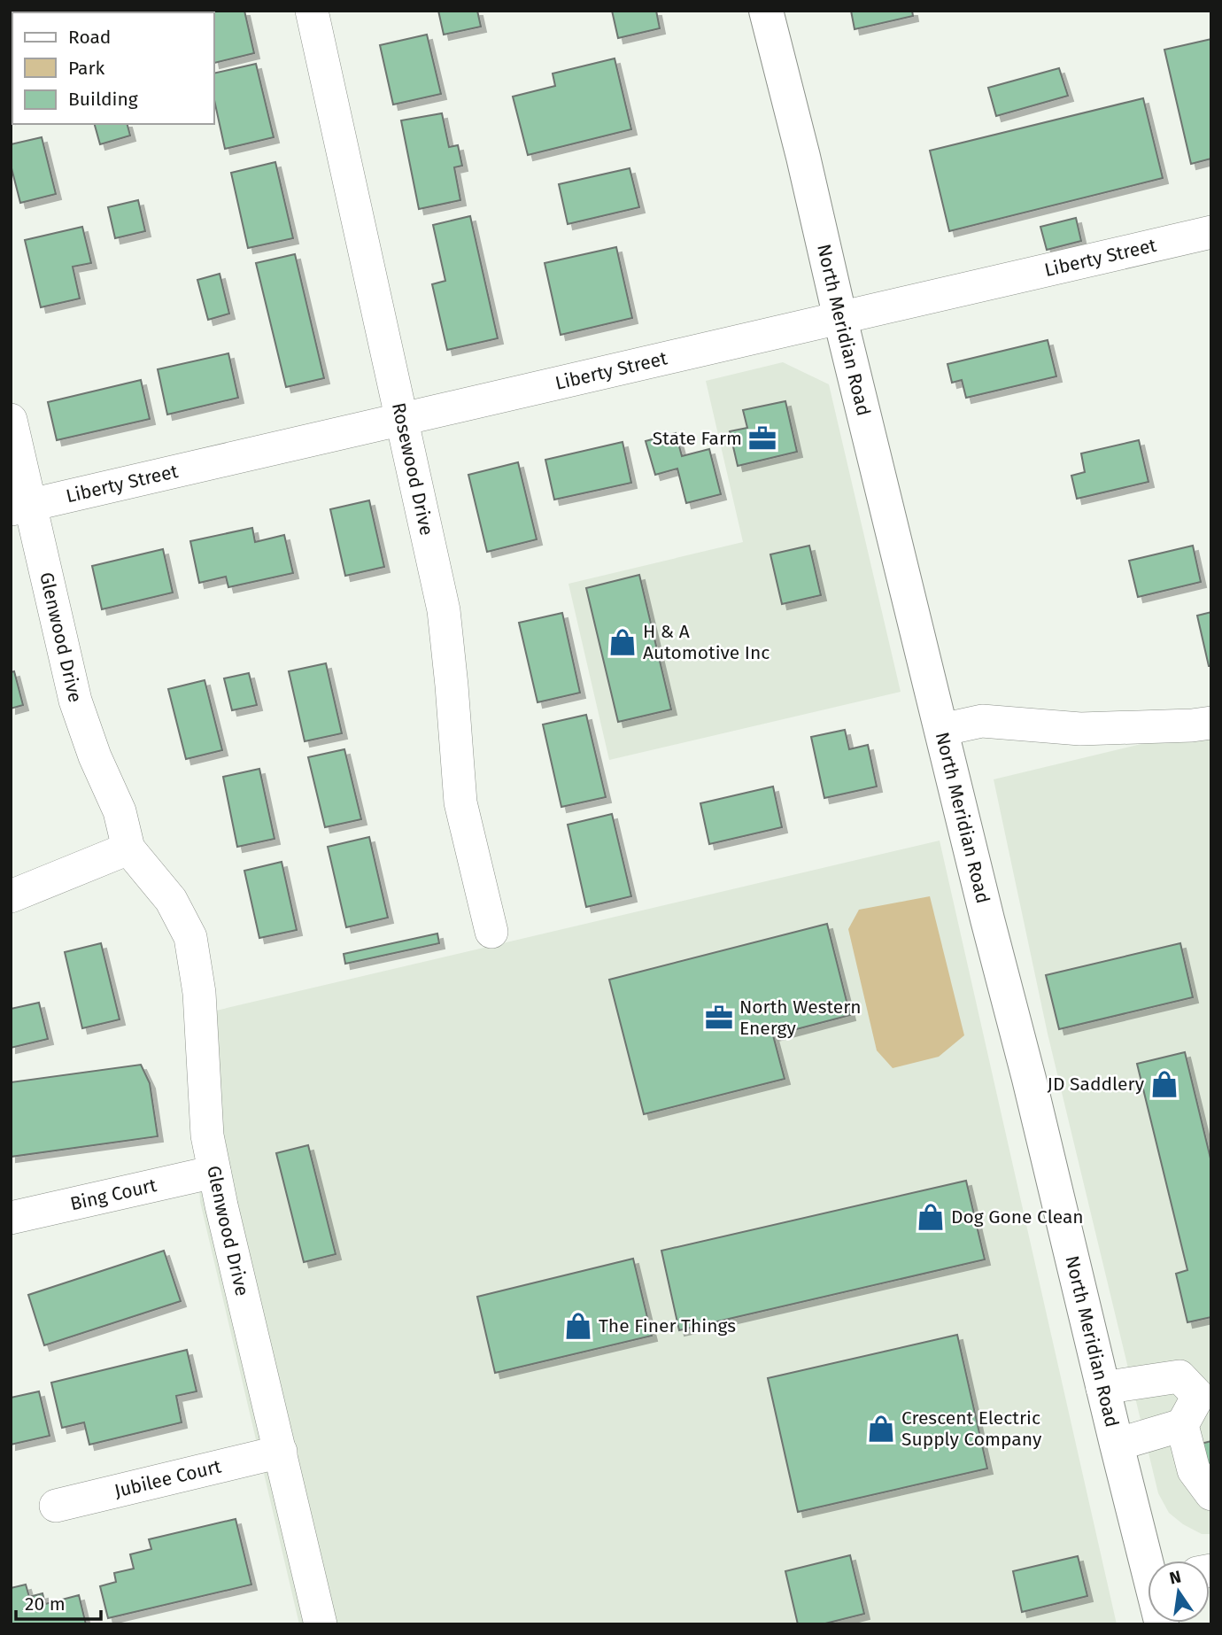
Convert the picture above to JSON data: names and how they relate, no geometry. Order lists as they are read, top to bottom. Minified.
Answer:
{"streets":{"main road":["North Meridian Road"],"street":["Liberty Street","Rosewood Drive","Glenwood Drive","Bing Court","Jubilee Court"]},"crossings":[["Liberty Street","North Meridian Road"],["Liberty Street","Rosewood Drive"],["Liberty Street","Glenwood Drive"],["Glenwood Drive","Bing Court"],["Glenwood Drive","Jubilee Court"]],"places":{"office":["State Farm","North Western Energy"],"shop":["H & A Automotive Inc","JD Saddlery","Dog Gone Clean","The Finer Things","Crescent Electric Supply Company"]},"legend":["Road","Park","Building"],"scale_bar":"20 m","north":"top"}
